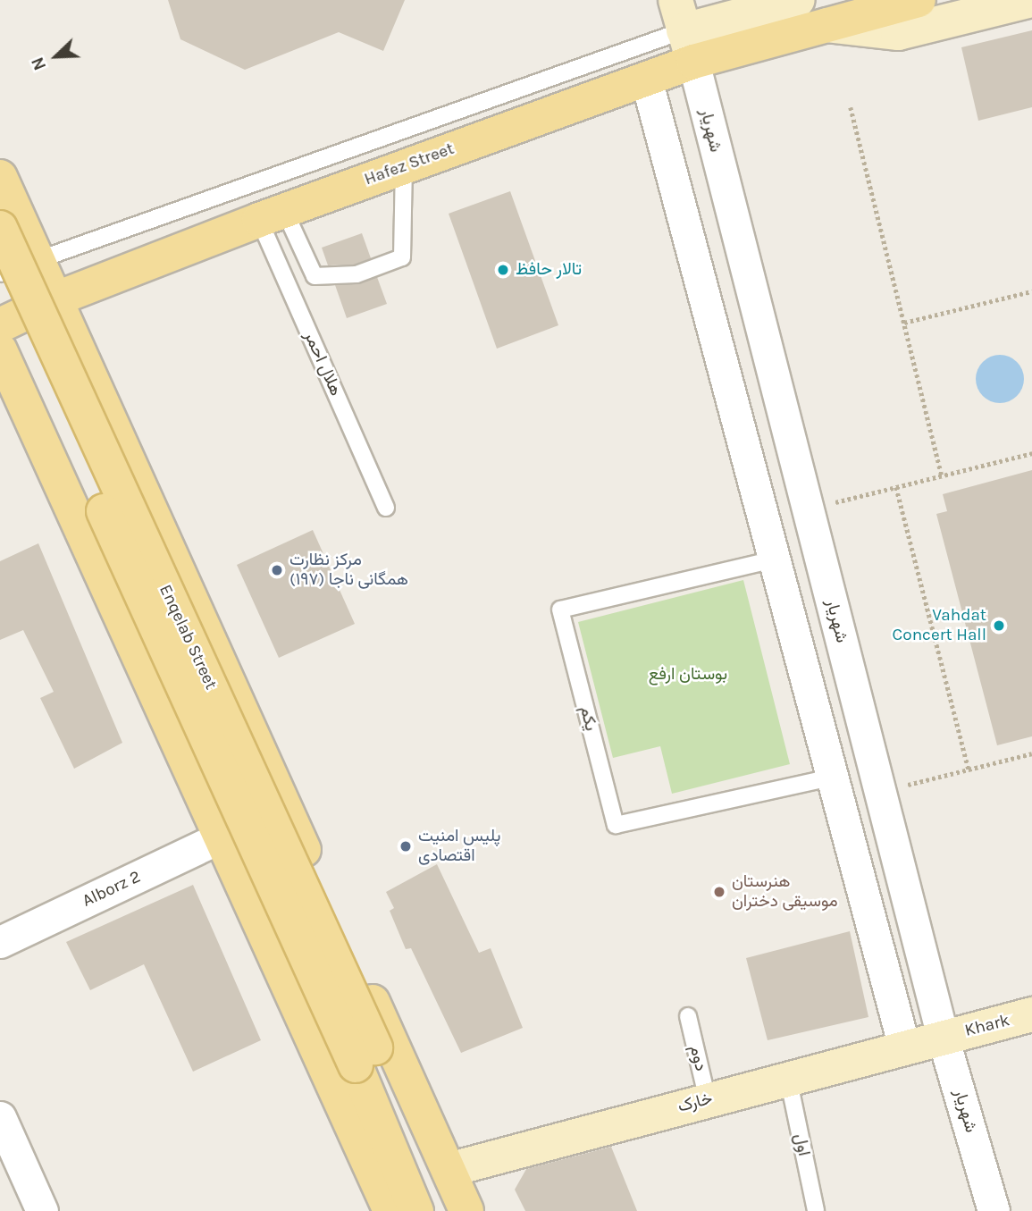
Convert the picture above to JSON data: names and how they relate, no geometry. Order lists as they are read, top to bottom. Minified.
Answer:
{"streets":{"main road":["Hafez Street","Enqelab Street"],"street":["شهریار","Alborz 2","Khark","خارک"],"lane":["هلال احمر","یکم","دوم","اول"]},"crossings":[["شهریار","Hafez Street"],["شهریار","Khark"],["شهریار","خارک"],["Hafez Street","هلال احمر"],["Khark","خارک"],["دوم","خارک"],["خارک","اول"]],"parks":["بوستان ارفع"],"places":["تالار حافظ","مرکز نظارت همگانی ناجا (۱۹۷)","Vahdat Concert Hall","پلیس امنیت اقتصادی","هنرستان موسیقی دختران"],"north":"bottom left"}
